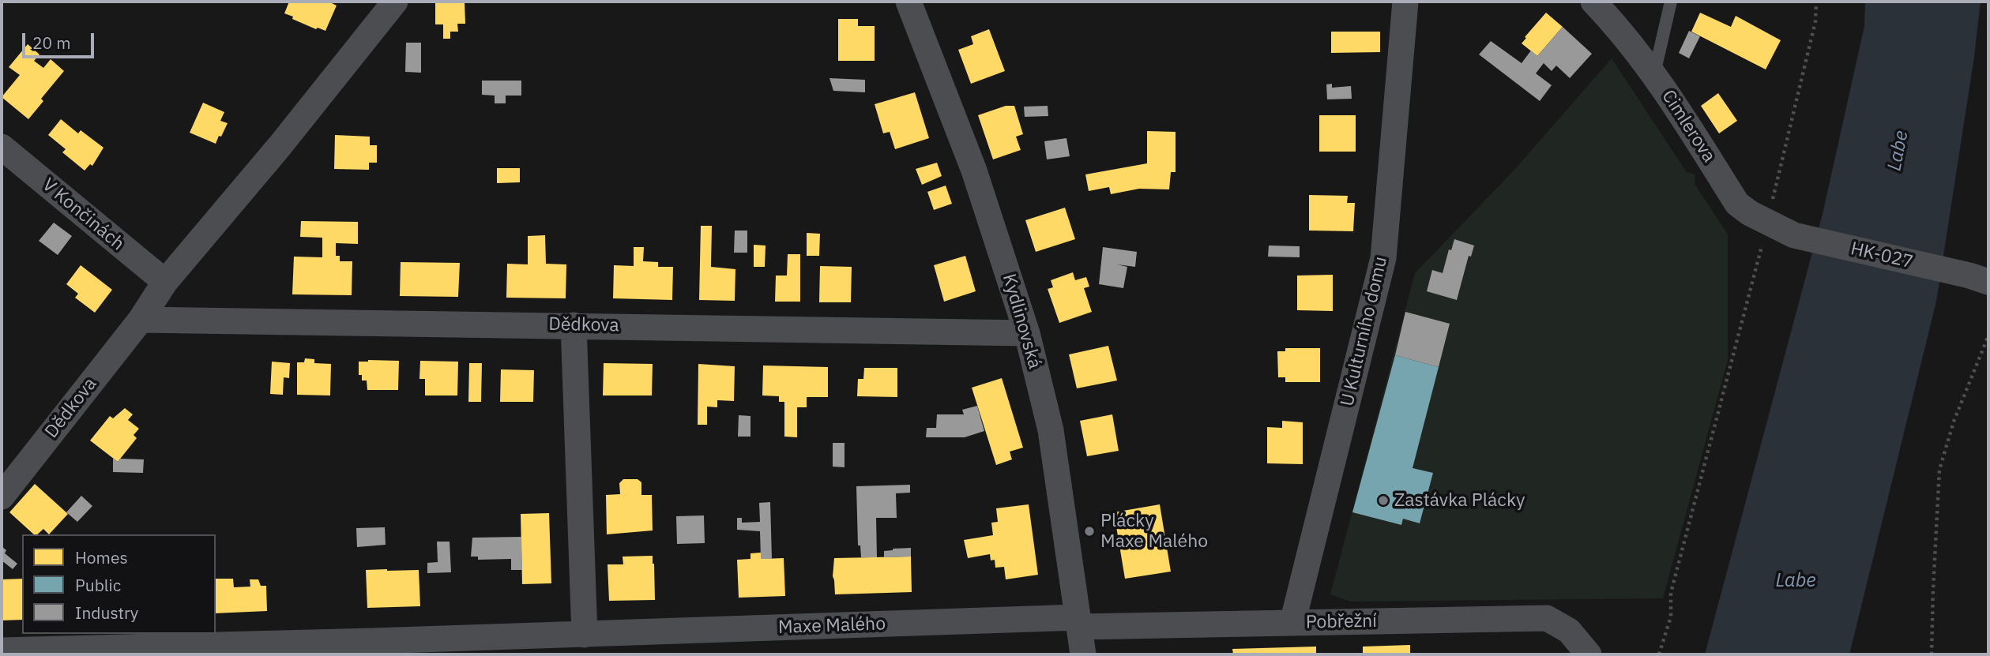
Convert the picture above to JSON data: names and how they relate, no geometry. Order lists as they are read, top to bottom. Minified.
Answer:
{"streets":{"street":["Cimlerova","V Končinách","HK-027","Kydlinovská","Dědkova","U Kulturního domu","Pobřežní","Maxe Malého"]},"crossings":[["Cimlerova","HK-027"],["V Končinách","Dědkova"],["Kydlinovská","Dědkova"],["Kydlinovská","Pobřežní"],["Kydlinovská","Maxe Malého"],["U Kulturního domu","Pobřežní"],["Pobřežní","Maxe Malého"]],"water":["Labe"],"places":["Zastávka Plácky","Plácky Maxe Malého"],"legend":["Homes","Public","Industry"],"scale_bar":"20 m"}
